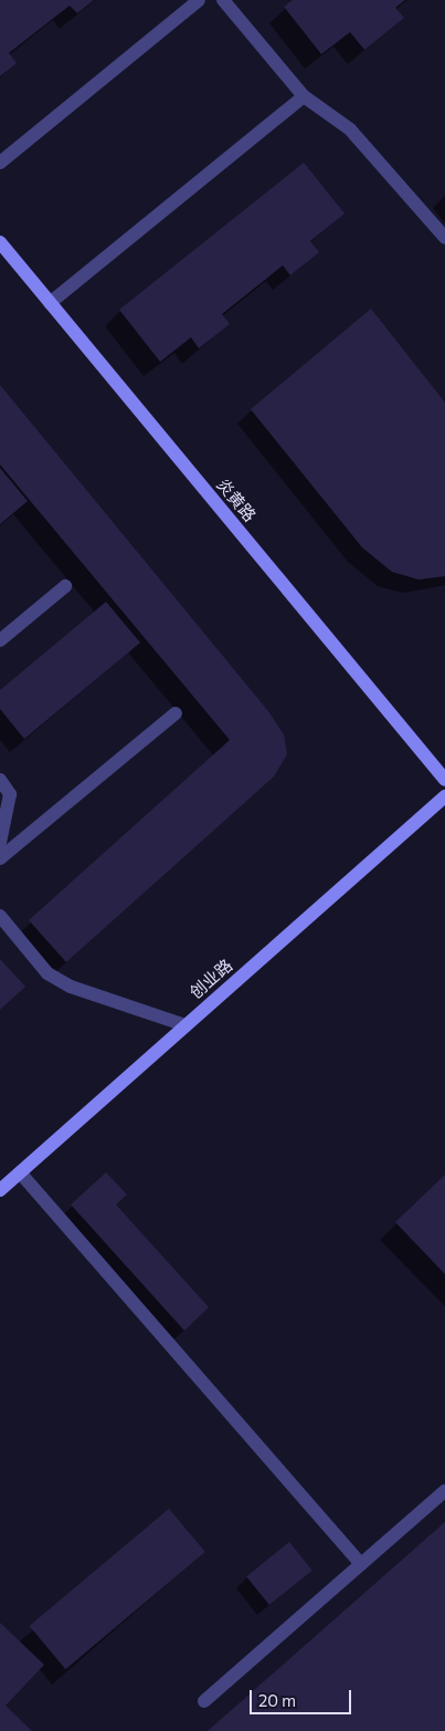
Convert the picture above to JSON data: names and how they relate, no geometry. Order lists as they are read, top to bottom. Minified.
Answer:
{"streets":{"street":["炎黄路","创业路"]},"scale_bar":"20 m"}
